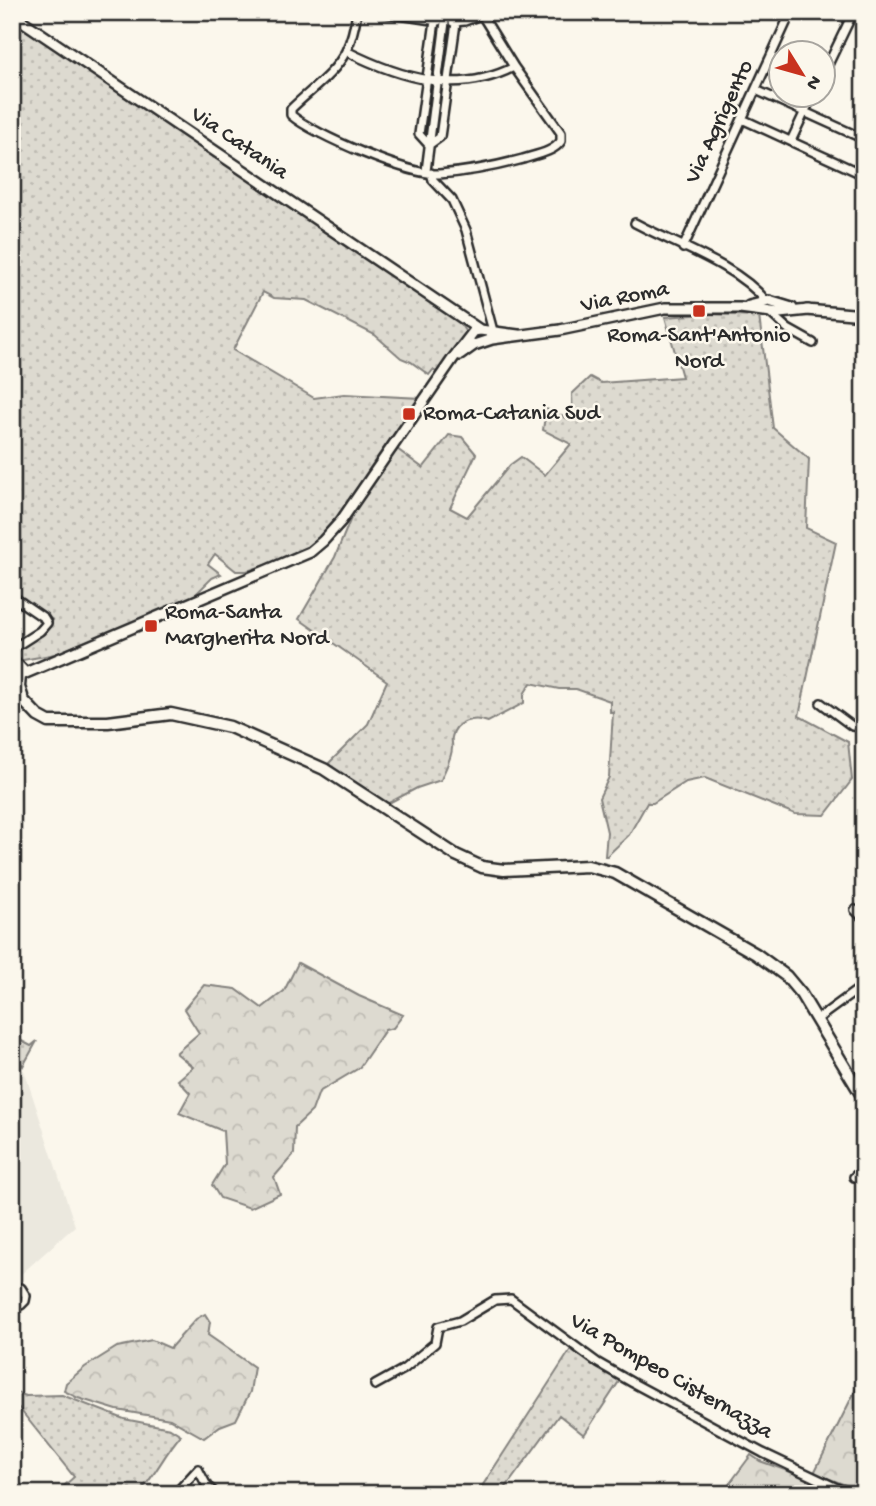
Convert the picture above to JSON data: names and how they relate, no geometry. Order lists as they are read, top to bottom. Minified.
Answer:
{"streets":{"street":["Via Agrigento","Via Catania","Via Roma","Via Pompeo Cisternazza"]},"places":{"transit":["Roma-Sant'Antonio Nord","Roma-Catania Sud","Roma-Santa Margherita Nord"]},"north":"bottom right"}
